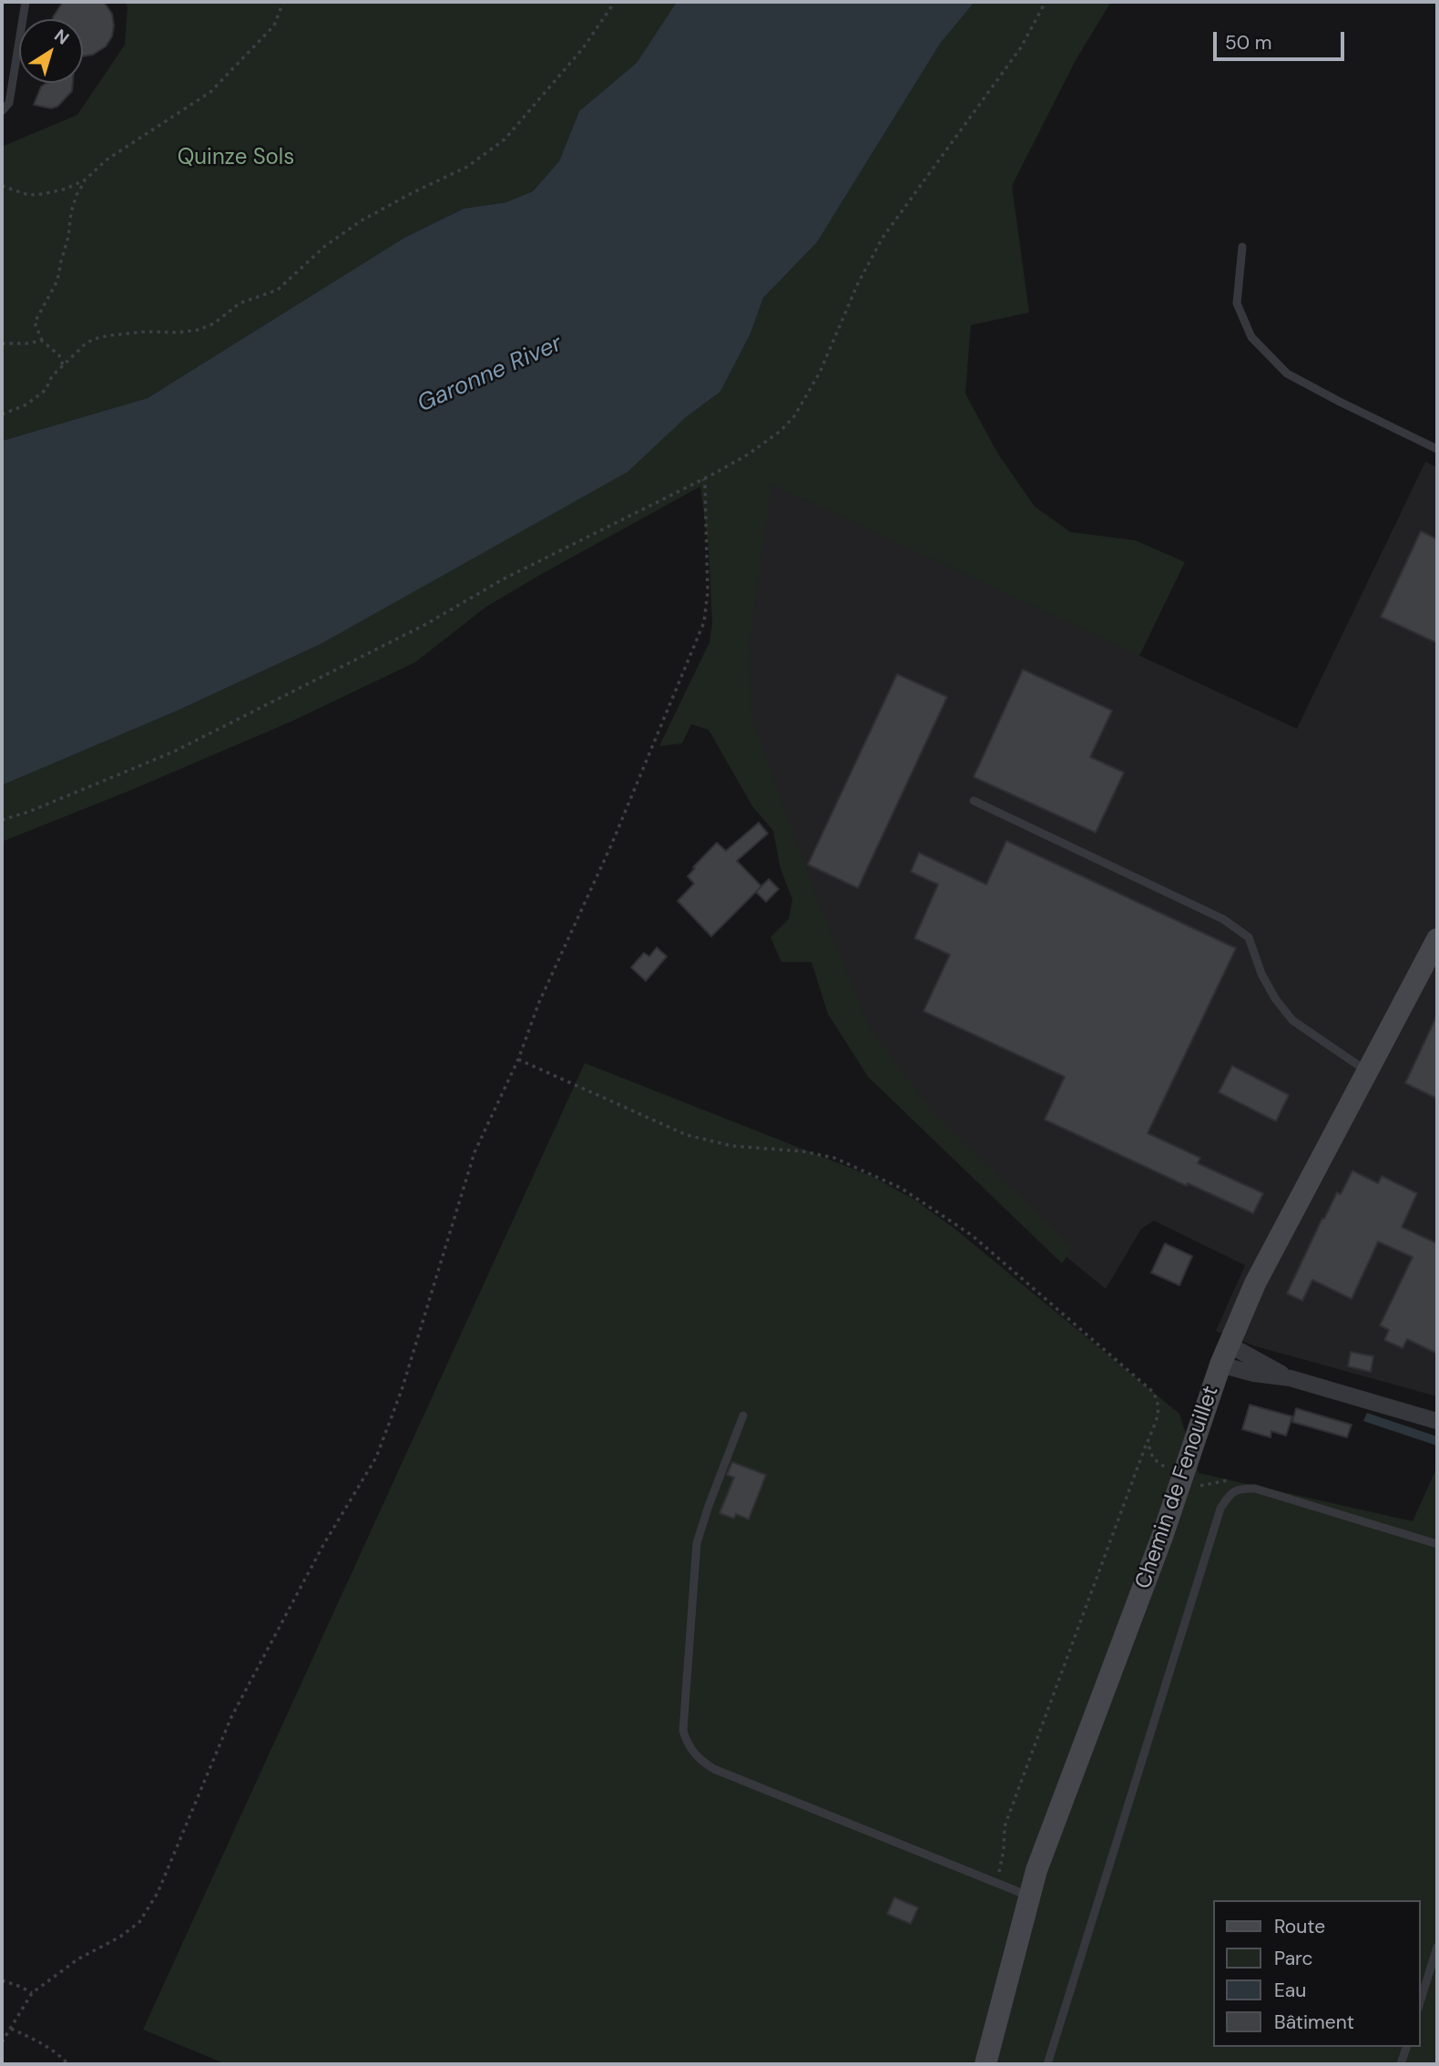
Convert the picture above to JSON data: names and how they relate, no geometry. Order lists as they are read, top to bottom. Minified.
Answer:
{"streets":{"street":["Chemin de Fenouillet"]},"water":["Garonne River"],"parks":["Quinze Sols"],"legend":["Route","Parc","Eau","Bâtiment"],"scale_bar":"50 m","north":"top right"}
